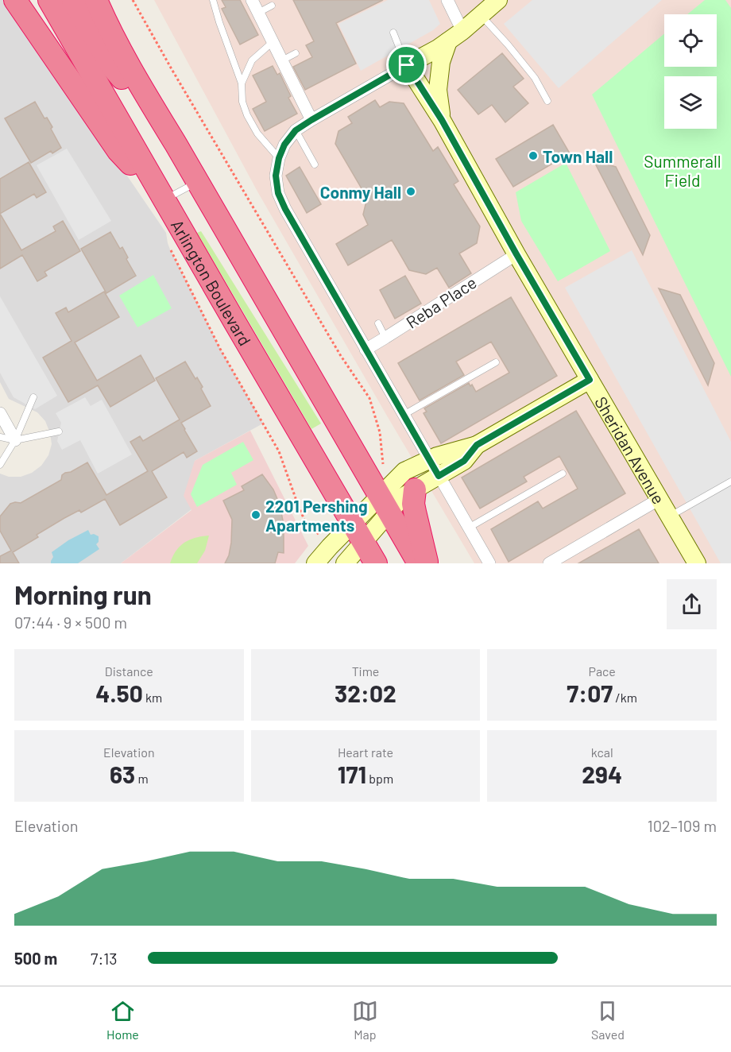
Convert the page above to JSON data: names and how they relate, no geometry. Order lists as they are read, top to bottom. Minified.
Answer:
{"streets":{"highway":["Arlington Boulevard"],"street":["Reba Place","Sheridan Avenue"]},"crossings":[["Reba Place","Sheridan Avenue"]],"parks":["Summerall Field"],"places":["Town Hall","Conmy Hall","2201 Pershing Apartments"],"page":{"heading":["Morning run","07:44 · 9 × 500 m"],"stats":[["Distance","4.50 km"],["Time","32:02"],["Pace","7:07 /km"],["Elevation","63 m"],["Heart rate","171 bpm"],["kcal","294"]],"chart":["Elevation","102–109 m"],"list":[{"name":"500 m","note":"7:13"}],"tabs":["Home","Map","Saved"]}}
